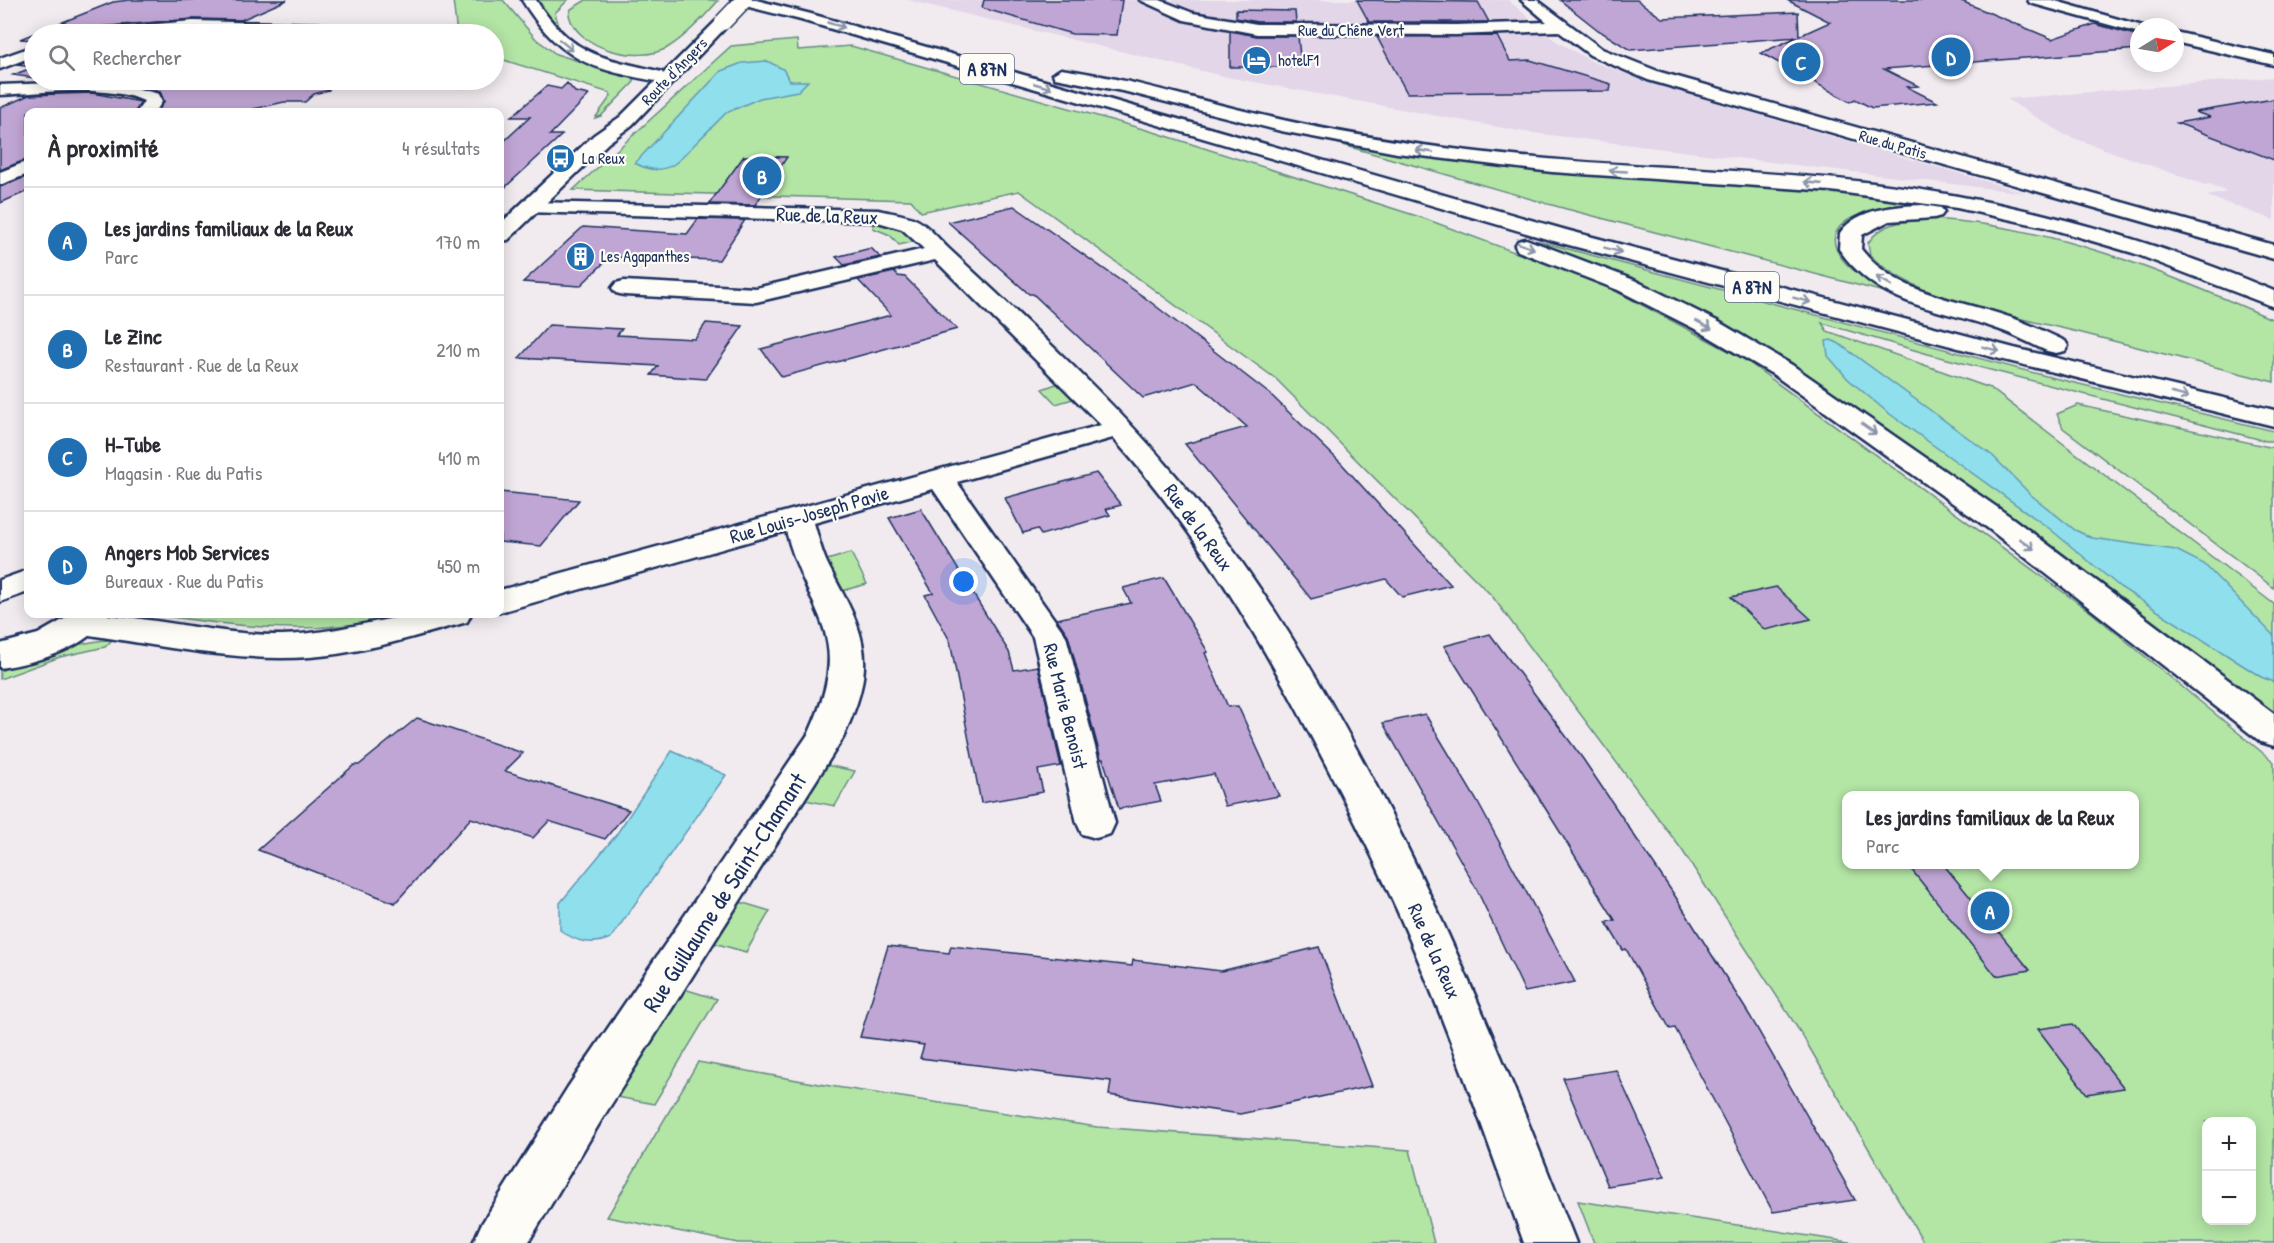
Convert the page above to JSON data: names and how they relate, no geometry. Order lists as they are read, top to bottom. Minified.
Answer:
{"streets":{"main road":["Rue du Chêne Vert","A 87N","Route d’Angers","Rue du Patis","Rue de la Reux","Rue Louis-Joseph Pavie","Rue Marie Benoist","Rue Guillaume de Saint-Chamant"]},"crossings":[["Rue du Chêne Vert","Rue du Patis"],["Route d’Angers","Rue de la Reux"],["Rue de la Reux","Rue Louis-Joseph Pavie"],["Rue Louis-Joseph Pavie","Rue Marie Benoist"],["Rue Louis-Joseph Pavie","Rue Guillaume de Saint-Chamant"]],"places":{"hotel":["hotelF1"],"bus stop":["La Reux"],"building":["Les Agapanthes"]},"north":"right","page":{"search":"Rechercher","pins":["D","C","B","A"],"heading":["À proximité","4 résultats"],"list":[{"mark":"A","name":"Les jardins familiaux de la Reux","note":"Parc","value":"170 m"},{"mark":"B","name":"Le Zinc","note":"Restaurant · Rue de la Reux","value":"210 m"},{"mark":"C","name":"H-Tube","note":"Magasin · Rue du Patis","value":"410 m"},{"mark":"D","name":"Angers Mob Services","note":"Bureaux · Rue du Patis","value":"450 m"}],"popup":["Les jardins familiaux de la Reux","Parc"],"map_buttons":["+","−"]}}
